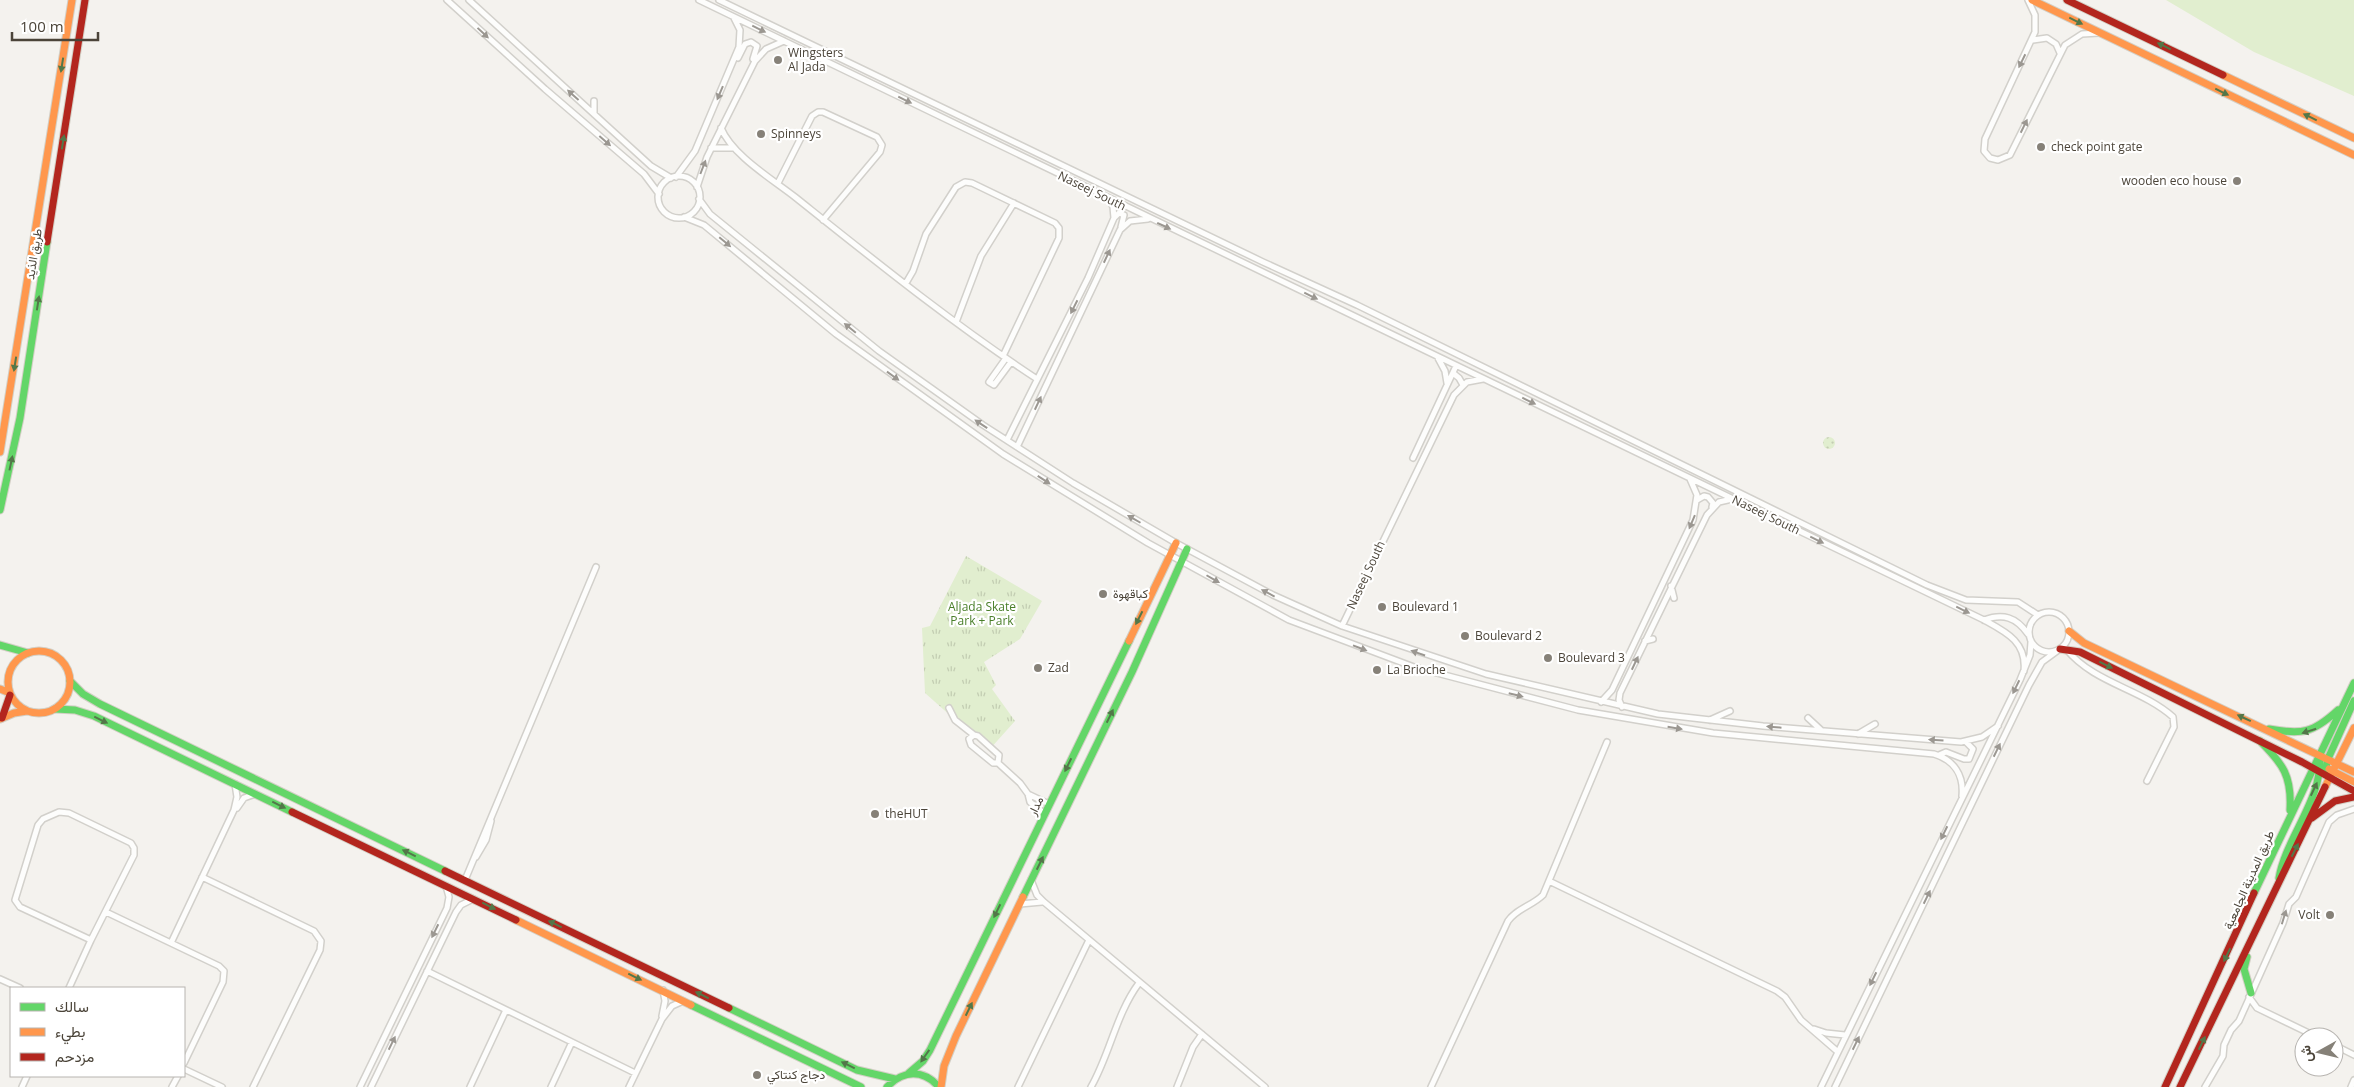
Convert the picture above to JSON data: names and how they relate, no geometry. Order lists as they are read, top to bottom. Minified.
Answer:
{"streets":{"main road":["طريق الذيد","مدار","طريق المدينة الجامعية"],"street":["Naseej South"]},"parks":["Aljada Skate Park + Park"],"places":["Wingsters Al Jada","Spinneys","check point gate","wooden eco house","كباقهوة","Boulevard 1","Boulevard 2","Boulevard 3","Zad","La Brioche","theHUT","Volt","دجاج كنتاكي"],"legend":["سالك","بطيء","مزدحم"],"scale_bar":"100 m","north":"left"}
